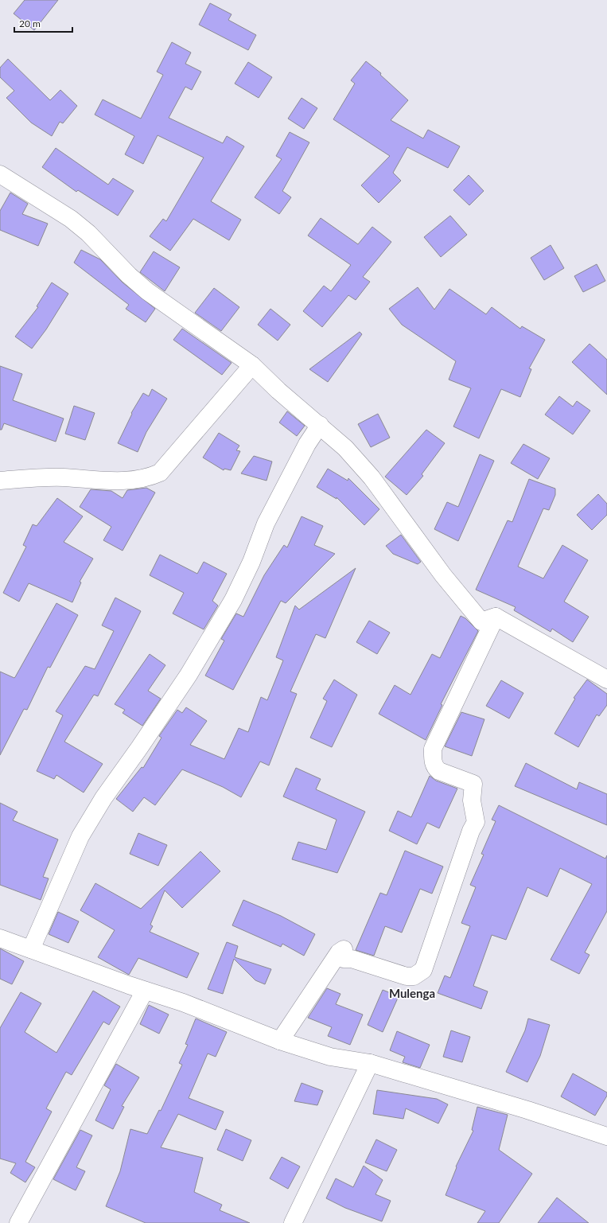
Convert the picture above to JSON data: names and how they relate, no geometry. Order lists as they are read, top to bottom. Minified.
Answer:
{"districts":["Mulenga"],"scale_bar":"20 m"}
